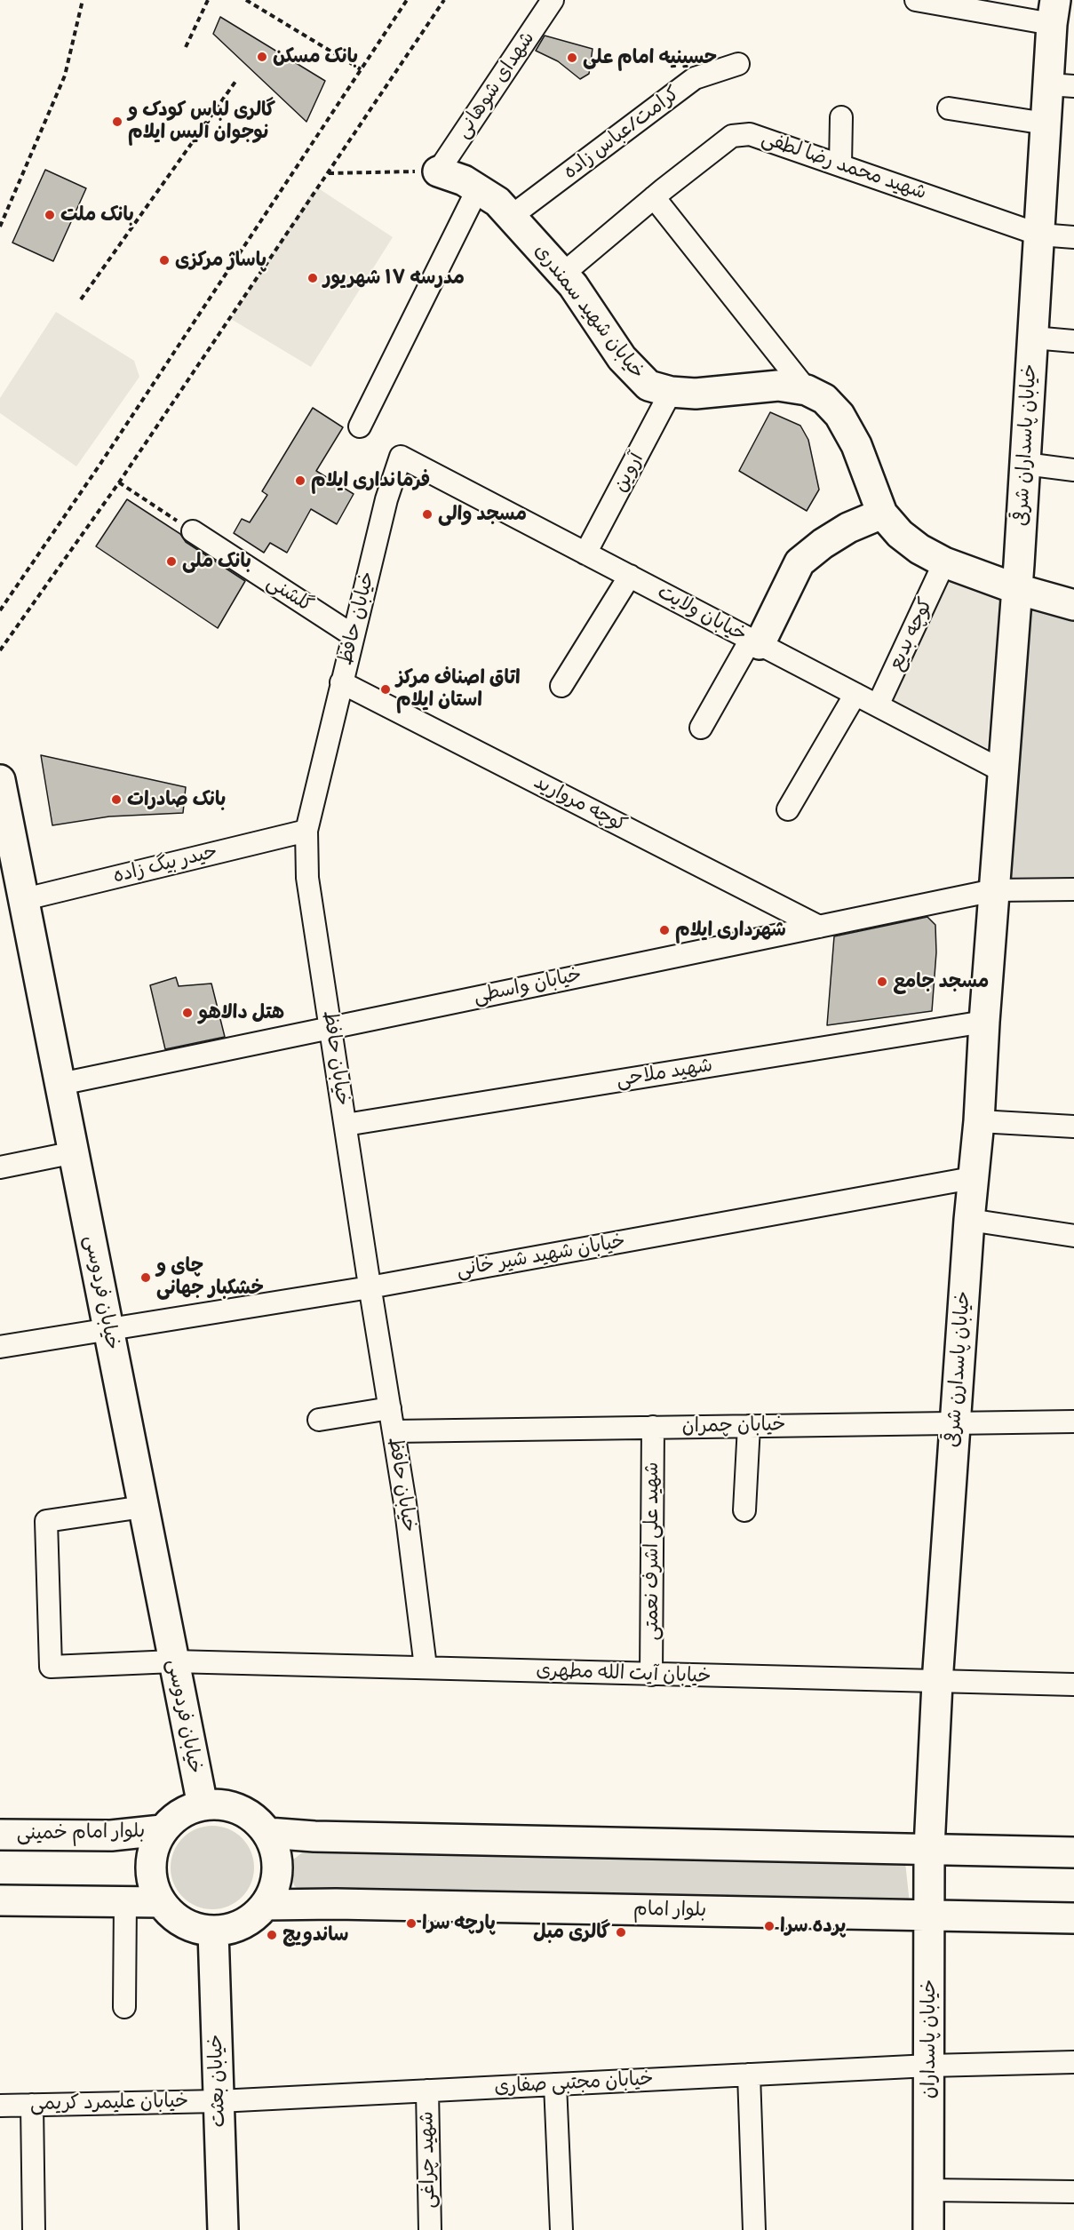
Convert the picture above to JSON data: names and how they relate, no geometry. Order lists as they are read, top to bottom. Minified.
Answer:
{"streets":{"street":["شهدای شوهانی","کرامت/عباس زاده","شهید محمد رضا لطفی","خیابان شهید سمندری","خیابان پاسداران شرقی","آروین","گلشنی","خیابان ولایت","خیابان حافظ","کوچه بدیع","کوچه مروارید","حیدر بیگ زاده","خیابان واسطی","شهید ملاحی","خیابان شهید شیر خانی","خیابان فردوسی","خیابان پاسدارن شرقی","خیابان چمران","شهید علی اشرف نعمتی","خیابان آیت الله مطهری","بلوار امام خمینی","بلوار امام","خیابان پاسداران","خیابان بعثت","خیابان مجتبی صفاری","خیابان علیمرد کریمی","شهید چراغی"]},"crossings":[["شهدای شوهانی","خیابان شهید سمندری"],["کرامت/عباس زاده","خیابان شهید سمندری"],["شهید محمد رضا لطفی","خیابان شهید سمندری"],["شهید محمد رضا لطفی","خیابان پاسداران شرقی"],["خیابان شهید سمندری","خیابان پاسداران شرقی"],["خیابان شهید سمندری","آروین"],["خیابان شهید سمندری","کوچه بدیع"],["خیابان پاسداران شرقی","خیابان ولایت"],["خیابان پاسداران شرقی","خیابان واسطی"],["خیابان پاسداران شرقی","خیابان پاسدارن شرقی"],["آروین","خیابان ولایت"],["گلشنی","خیابان حافظ"],["خیابان ولایت","خیابان حافظ"],["خیابان ولایت","کوچه بدیع"],["خیابان حافظ","کوچه مروارید"],["خیابان حافظ","حیدر بیگ زاده"],["خیابان حافظ","خیابان واسطی"],["خیابان حافظ","شهید ملاحی"],["خیابان حافظ","خیابان شهید شیر خانی"],["خیابان حافظ","خیابان چمران"],["خیابان حافظ","خیابان آیت الله مطهری"],["کوچه مروارید","خیابان واسطی"],["حیدر بیگ زاده","خیابان فردوسی"],["خیابان واسطی","خیابان فردوسی"],["خیابان واسطی","خیابان پاسدارن شرقی"],["شهید ملاحی","خیابان پاسدارن شرقی"],["خیابان شهید شیر خانی","خیابان فردوسی"],["خیابان شهید شیر خانی","خیابان پاسدارن شرقی"],["خیابان فردوسی","خیابان آیت الله مطهری"],["خیابان فردوسی","بلوار امام خمینی"],["خیابان فردوسی","بلوار امام"],["خیابان فردوسی","خیابان بعثت"],["خیابان پاسدارن شرقی","خیابان چمران"],["خیابان پاسدارن شرقی","خیابان آیت الله مطهری"],["خیابان پاسدارن شرقی","خیابان پاسداران"],["خیابان چمران","شهید علی اشرف نعمتی"],["شهید علی اشرف نعمتی","خیابان آیت الله مطهری"],["بلوار امام خمینی","بلوار امام"],["بلوار امام خمینی","خیابان بعثت"],["بلوار امام","خیابان پاسداران"],["بلوار امام","خیابان بعثت"],["خیابان پاسداران","خیابان مجتبی صفاری"],["خیابان بعثت","خیابان مجتبی صفاری"],["خیابان بعثت","خیابان علیمرد کریمی"],["خیابان مجتبی صفاری","خیابان علیمرد کریمی"],["خیابان مجتبی صفاری","شهید چراغی"]],"places":["بانک مسکن","حسینیه امام علی","گالری لباس کودک و نوجوان آلیس ایلام","بانک ملت","پاساژ مرکزی","مدرسه ۱۷ شهریور","فرمانداری ایلام","مسجد والی","بانک ملی","اتاق اصناف مرکز استان ایلام","بانک صادرات","شهرداری ایلام","مسجد جامع","هتل دالاهو","چای و خشکبار جهانی","پارچه سرا","پرده سرا","گالری مبل","ساندویچ"]}
